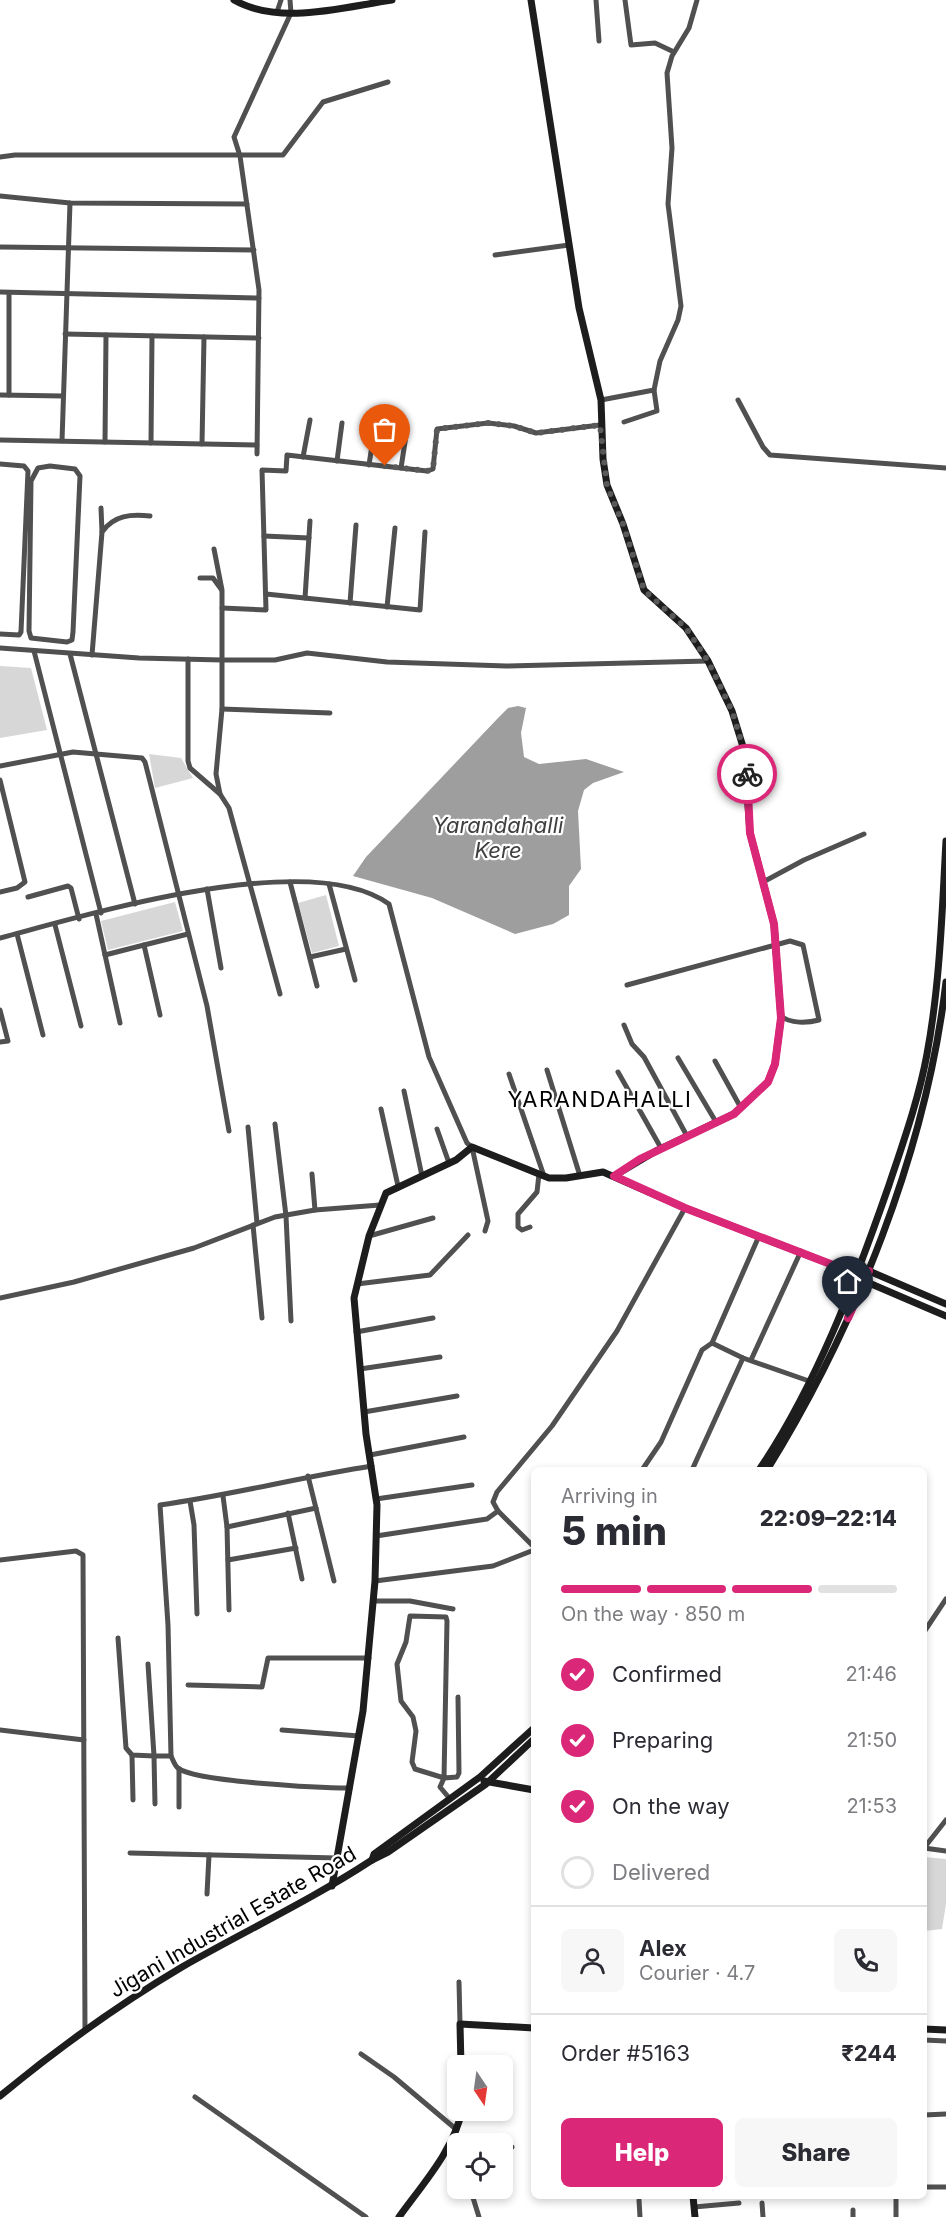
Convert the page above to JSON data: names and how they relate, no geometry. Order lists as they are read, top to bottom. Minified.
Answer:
{"streets":{"street":["Jigani Industrial Estate Road"]},"districts":["YARANDAHALLI"],"water":["Yarandahalli Kere"],"north":"bottom","page":{"heading":["5 min","Arriving in","22:09–22:14"],"panel":["Alex","Courier · 4.7","Order #5163","₹244"],"bar":"On the way · 850 m","list":[["Confirmed","21:46"],["Preparing","21:50"],["On the way","21:53"],"Delivered"],"buttons":["Help","Share"]}}
